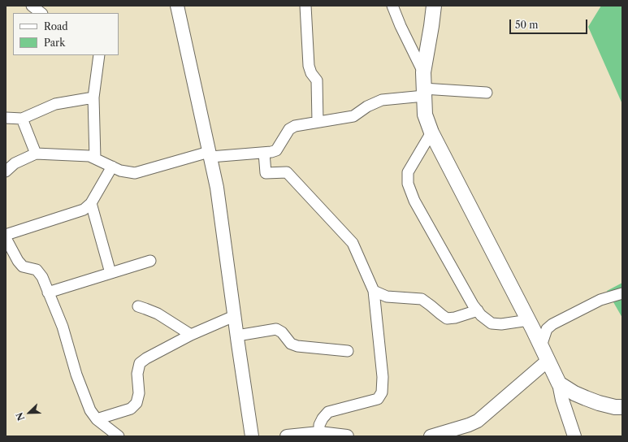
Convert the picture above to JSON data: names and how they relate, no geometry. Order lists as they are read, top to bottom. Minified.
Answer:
{"legend":["Road","Park"],"scale_bar":"50 m","north":"bottom left"}
